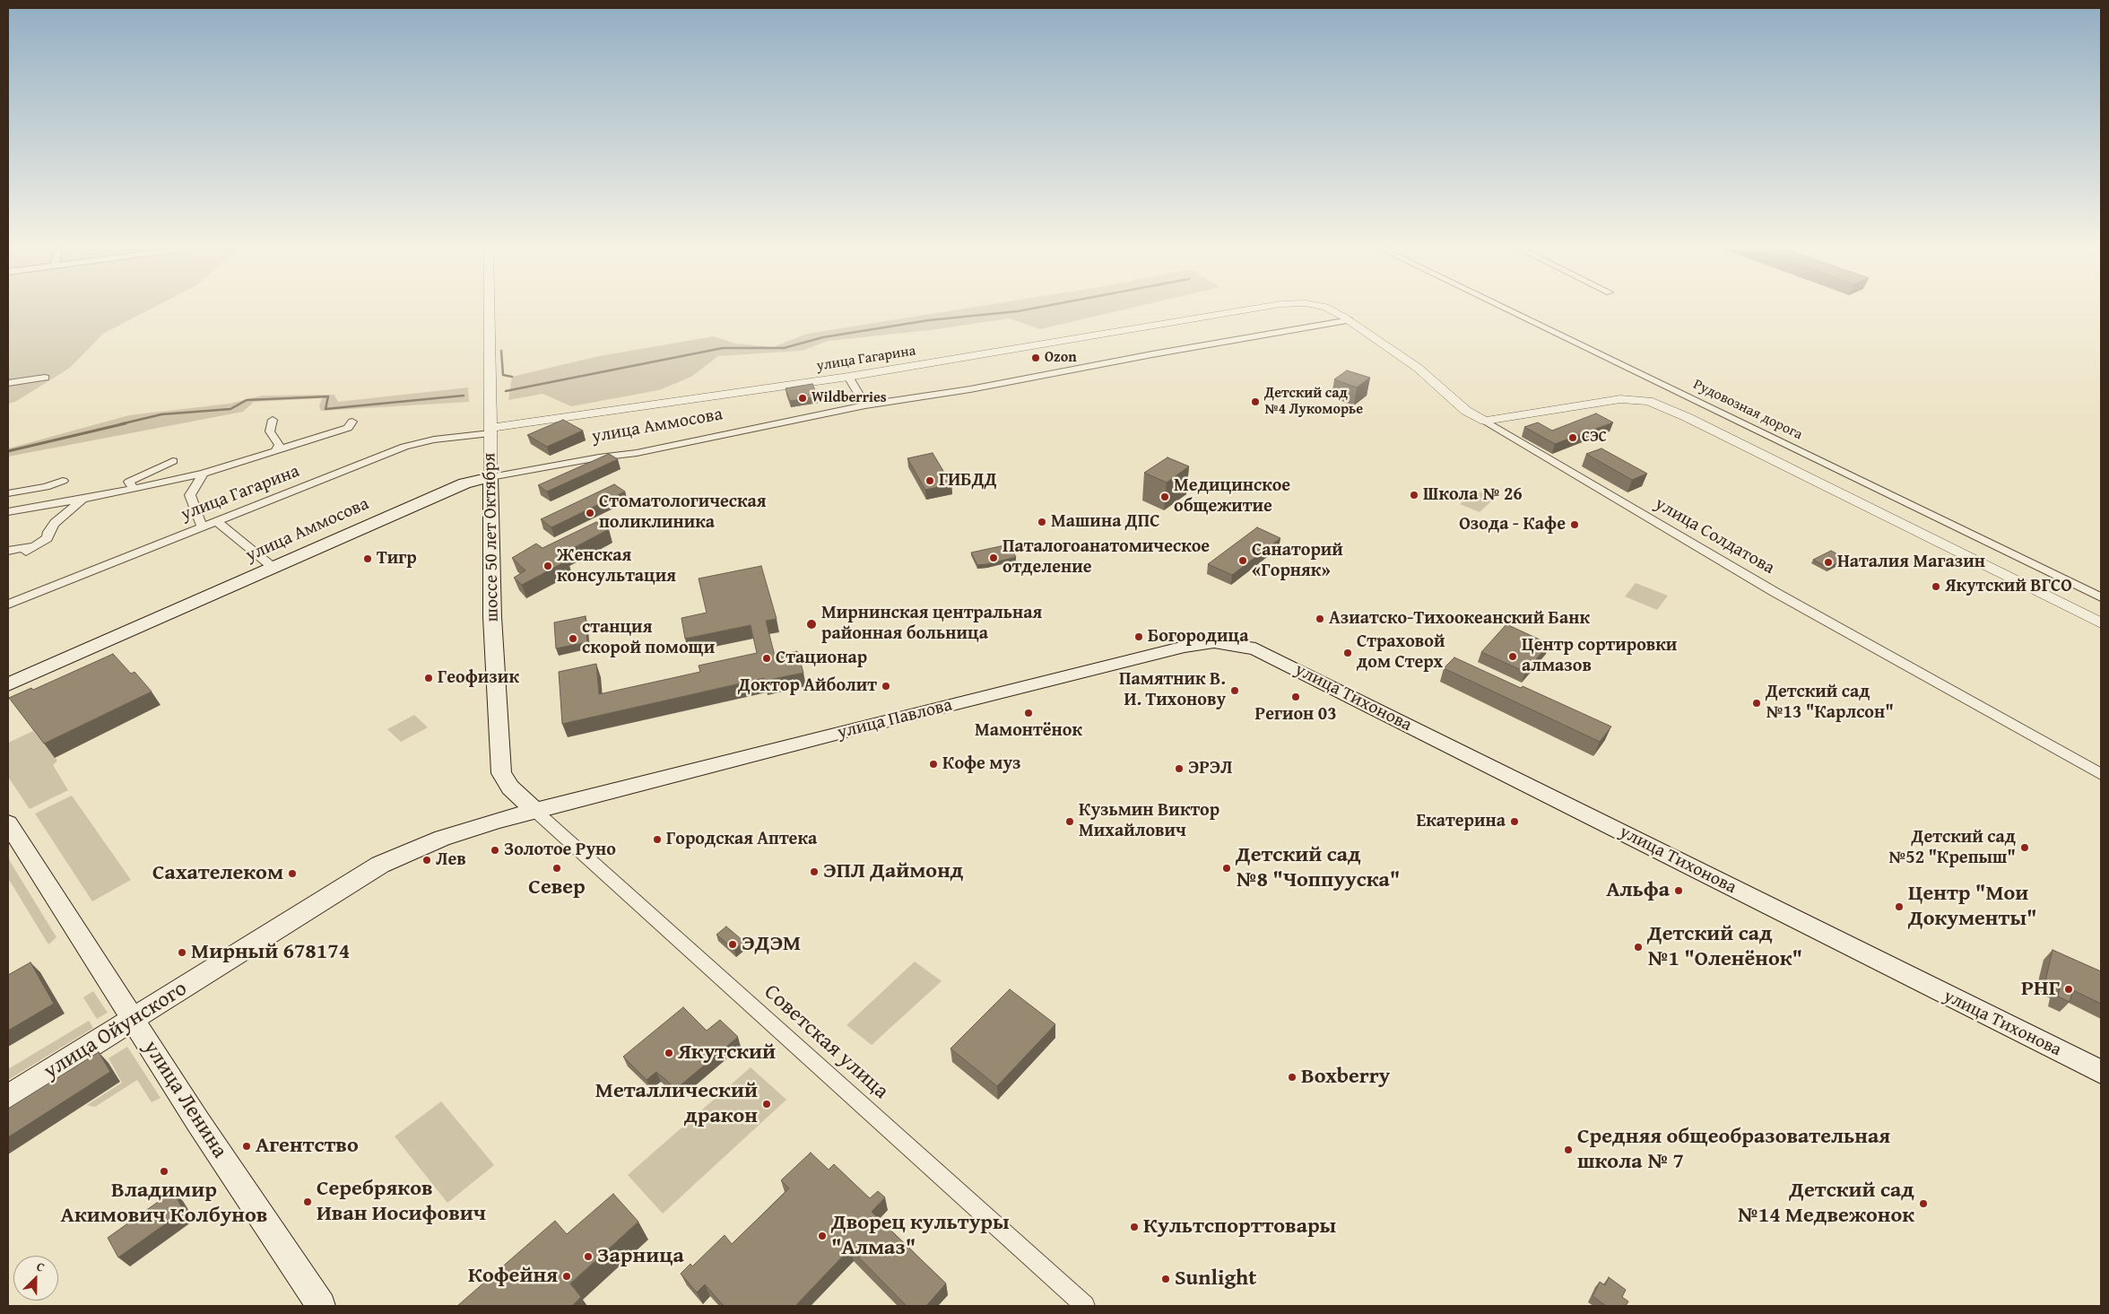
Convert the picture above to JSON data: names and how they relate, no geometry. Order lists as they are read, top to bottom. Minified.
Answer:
{"streets":{"main road":["улица Аммосова","шоссе 50 лет Октября","улица Тихонова","улица Павлова","улица Ойунского","улица Ленина"],"street":["улица Гагарина","Рудовозная дорога","улица Солдатова","Советская улица"]},"crossings":[["улица Гагарина","шоссе 50 лет Октября"],["улица Аммосова","улица Солдатова"],["улица Аммосова","шоссе 50 лет Октября"],["шоссе 50 лет Октября","улица Павлова"],["шоссе 50 лет Октября","улица Ойунского"],["шоссе 50 лет Октября","Советская улица"],["улица Тихонова","улица Павлова"],["улица Павлова","улица Ойунского"],["улица Павлова","Советская улица"],["улица Ойунского","Советская улица"],["улица Ойунского","улица Ленина"]],"places":["Ozon","Wildberries","Детский сад №4 Лукоморье","СЭС","ГИБДД","Школа № 26","Медицинское общежитие","Стоматологическая поликлиника","Машина ДПС","Озода - Кафе","Паталогоанатомическое отделение","Тигр","Санаторий «Горняк»","Наталия Магазин","Женская консультация","Якутский ВГСО","Азиатско-Тихоокеанский Банк","Мирнинская центральная районная больница","Богородица","станция скорой помощи","Страховой дом Стерх","Центр сортировки алмазов","Стационар","Геофизик","Доктор Айболит","Памятник В. И. Тихонову","Регион 03","Детский сад №13 \"Карлсон\"","Мамонтёнок","Кофе муз","ЭРЭЛ","Кузьмин Виктор Михайлович","Екатерина","Городская Аптека","Детский сад №52 \"Крепыш\"","Золотое Руно","Лев","Север","Детский сад №8 \"Чоппууска\"","ЭПЛ Даймонд","Сахателеком","Альфа","Центр \"Мои Документы\"","ЭДЭМ","Детский сад №1 \"Оленёнок\"","Мирный 678174","РНГ","Якутский","Boxberry","Металлический дракон","Агентство","Cредняя общеобразовательная школа № 7","Владимир Акимович Колбунов","Серебряков Иван Иосифович","Детский сад №14 Медвежонок","Культспорттовары","Дворец культуры \"Алмаз\"","Зарница","Кофейня","Sunlight"],"north":"top right"}
